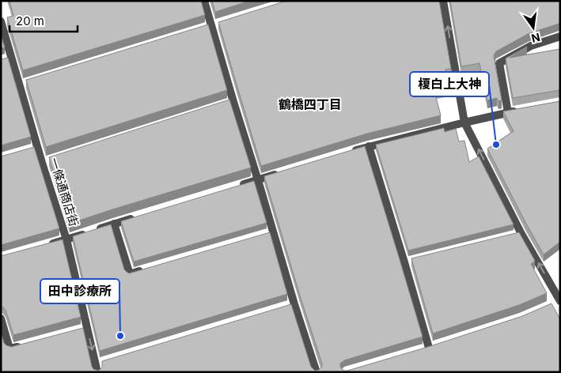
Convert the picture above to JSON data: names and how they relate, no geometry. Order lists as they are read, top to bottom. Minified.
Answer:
{"streets":{"street":["一條通商店街"]},"one_way":["一條通商店街"],"districts":["鶴橋四丁目"],"places":["榎白上大神","田中診療所"],"scale_bar":"20 m","north":"bottom"}
